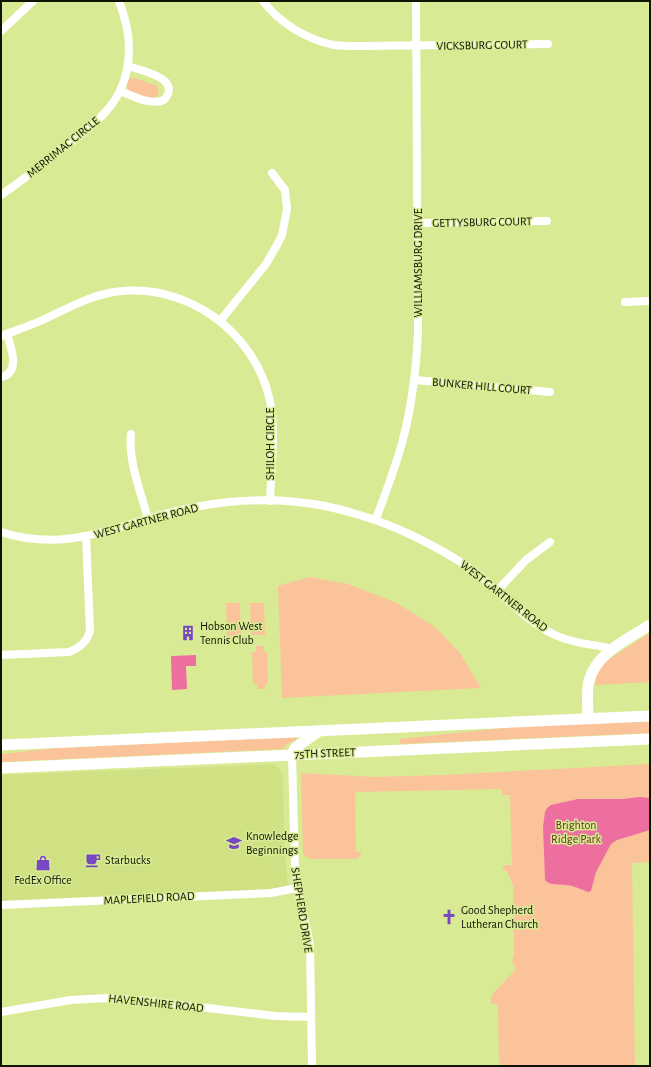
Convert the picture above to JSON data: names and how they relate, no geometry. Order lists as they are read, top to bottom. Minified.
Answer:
{"streets":{"main road":["75TH STREET"],"street":["VICKSBURG COURT","MERRIMAC CIRCLE","GETTYSBURG COURT","WILLIAMSBURG DRIVE","BUNKER HILL COURT","SHILOH CIRCLE","WEST GARTNER ROAD","MAPLEFIELD ROAD","SHEPHERD DRIVE","HAVENSHIRE ROAD"]},"crossings":[["VICKSBURG COURT","WILLIAMSBURG DRIVE"],["GETTYSBURG COURT","WILLIAMSBURG DRIVE"],["WILLIAMSBURG DRIVE","BUNKER HILL COURT"],["WILLIAMSBURG DRIVE","WEST GARTNER ROAD"],["SHILOH CIRCLE","WEST GARTNER ROAD"],["75TH STREET","SHEPHERD DRIVE"],["MAPLEFIELD ROAD","SHEPHERD DRIVE"],["SHEPHERD DRIVE","HAVENSHIRE ROAD"]],"parks":["Brighton Ridge Park"],"places":{"building":["Hobson West Tennis Club"],"school or university":["Knowledge Beginnings"],"cafe":["Starbucks"],"shop":["FedEx Office"],"church":["Good Shepherd Lutheran Church"]}}
